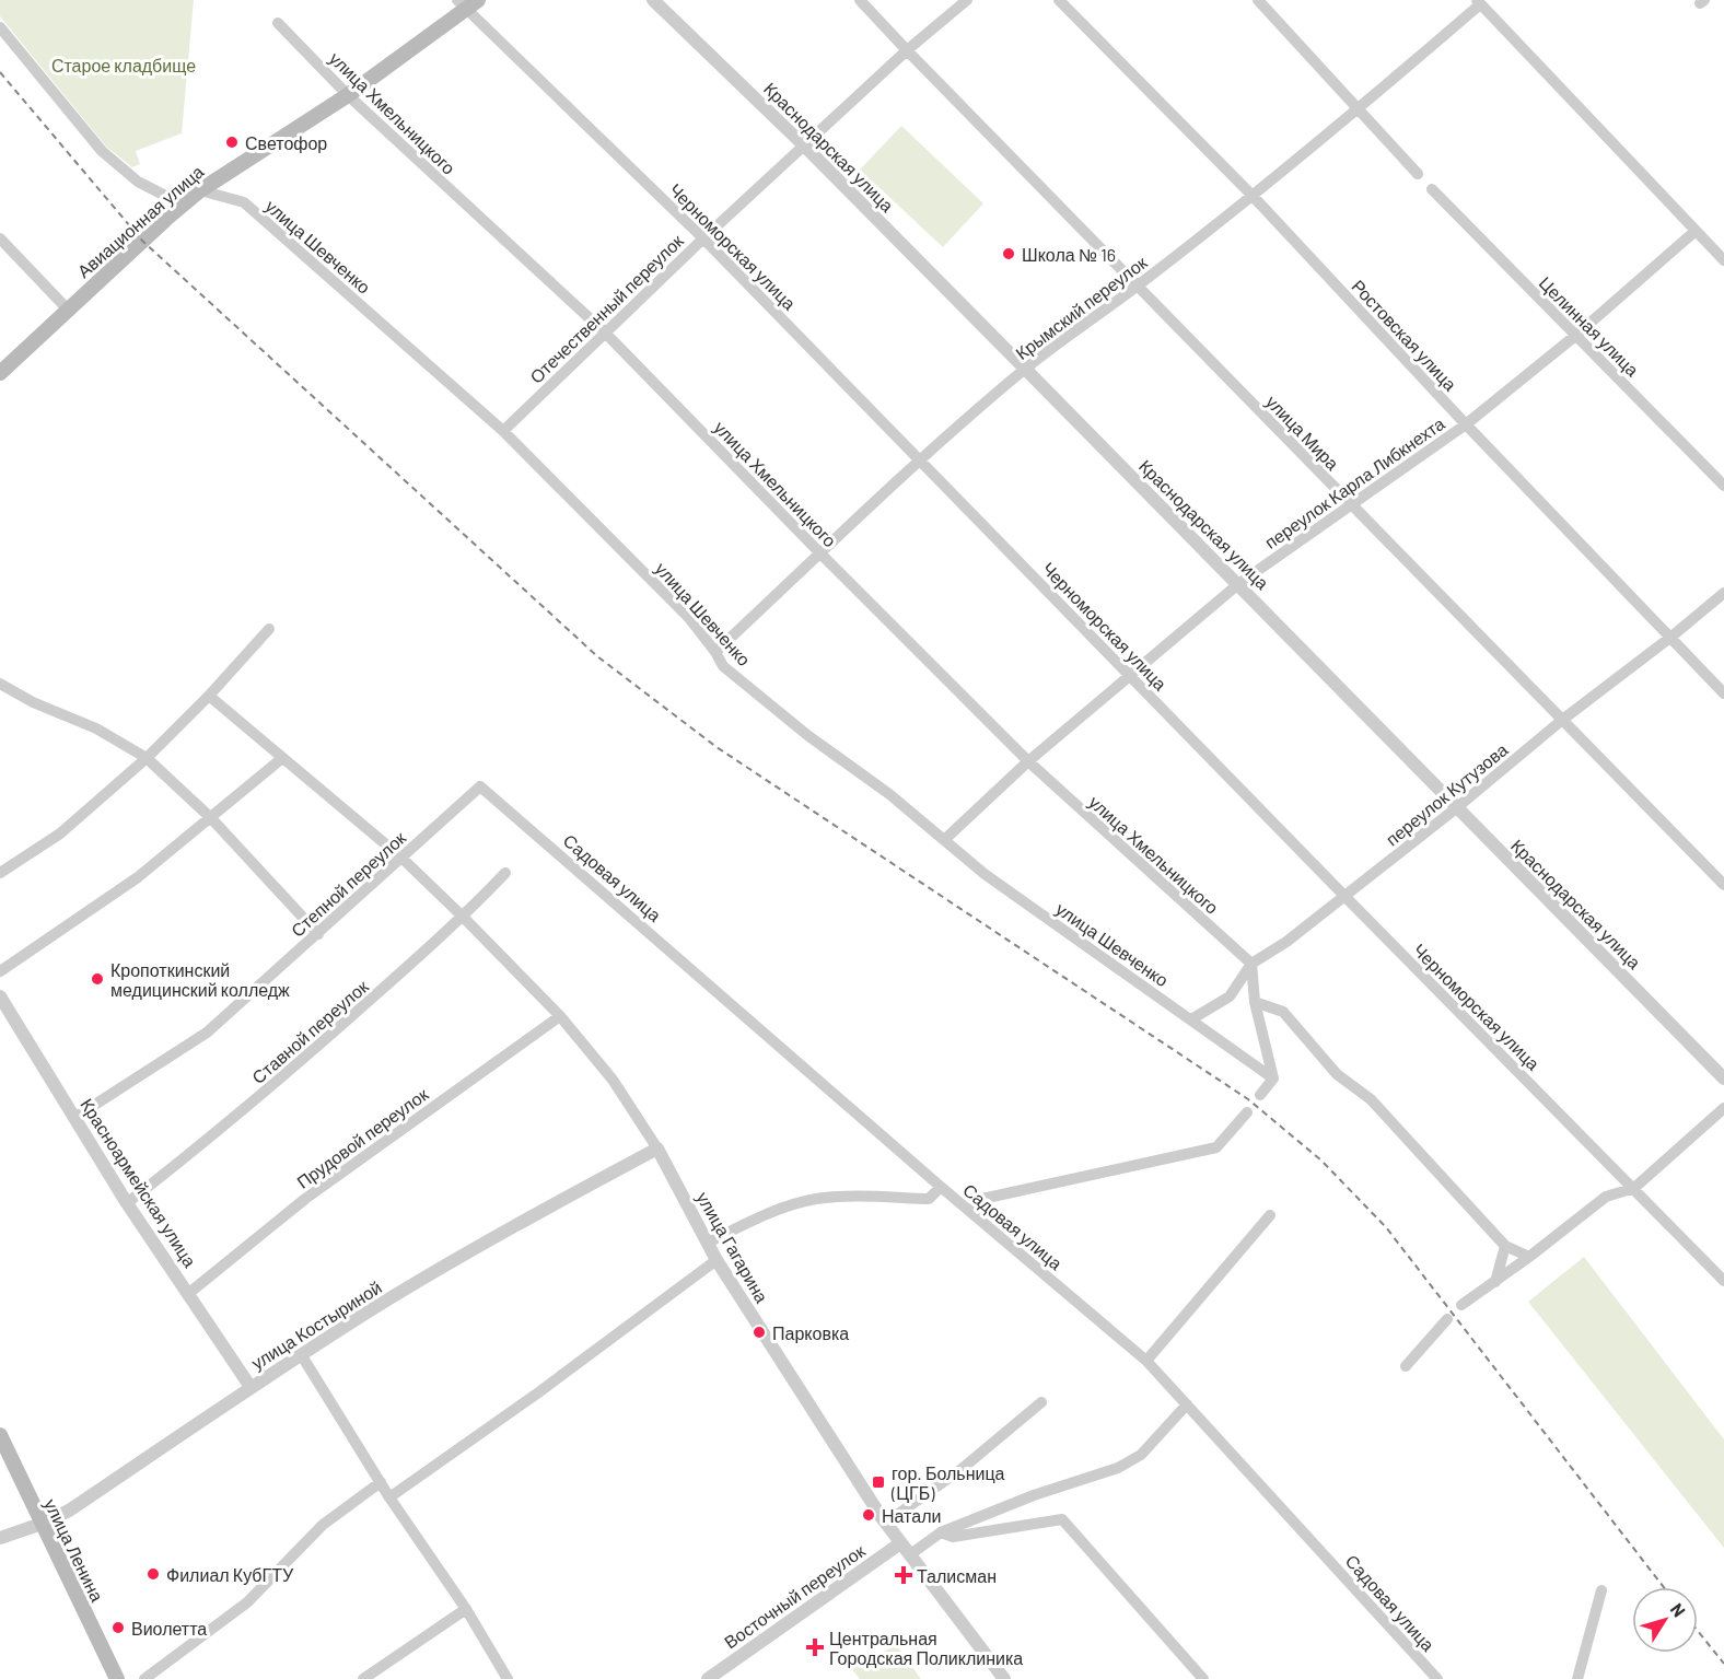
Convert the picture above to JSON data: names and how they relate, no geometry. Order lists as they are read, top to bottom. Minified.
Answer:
{"streets":{"main road":["Авиационная улица","улица Ленина"],"street":["улица Хмельницкого","Краснодарская улица","улица Шевченко","Черноморская улица","Крымский переулок","Отечественный переулок","Целинная улица","Ростовская улица","улица Мира","переулок Карла Либкнехта","переулок Кутузова","Садовая улица","Степной переулок","Ставной переулок","Прудовой переулок","Красноармейская улица","улица Гагарина","улица Костыриной","Восточный переулок"]},"crossings":[["улица Хмельницкого","Авиационная улица"],["улица Хмельницкого","Крымский переулок"],["улица Хмельницкого","Отечественный переулок"],["улица Хмельницкого","переулок Карла Либкнехта"],["улица Хмельницкого","переулок Кутузова"],["Краснодарская улица","Крымский переулок"],["Краснодарская улица","Отечественный переулок"],["Краснодарская улица","переулок Карла Либкнехта"],["Краснодарская улица","переулок Кутузова"],["Авиационная улица","улица Шевченко"],["Авиационная улица","Черноморская улица"],["улица Шевченко","Крымский переулок"],["улица Шевченко","Отечественный переулок"],["улица Шевченко","переулок Карла Либкнехта"],["улица Шевченко","переулок Кутузова"],["Черноморская улица","Крымский переулок"],["Черноморская улица","Отечественный переулок"],["Черноморская улица","переулок Карла Либкнехта"],["Черноморская улица","переулок Кутузова"],["Крымский переулок","Ростовская улица"],["Крымский переулок","улица Мира"],["Отечественный переулок","улица Мира"],["Целинная улица","переулок Карла Либкнехта"],["Ростовская улица","переулок Карла Либкнехта"],["Ростовская улица","переулок Кутузова"],["улица Мира","переулок Карла Либкнехта"],["улица Мира","переулок Кутузова"],["Садовая улица","Степной переулок"],["Степной переулок","Красноармейская улица"],["Степной переулок","улица Гагарина"],["Ставной переулок","Красноармейская улица"],["Ставной переулок","улица Гагарина"],["Прудовой переулок","Красноармейская улица"],["Прудовой переулок","улица Гагарина"],["Красноармейская улица","улица Костыриной"],["улица Гагарина","улица Костыриной"],["улица Гагарина","Восточный переулок"],["улица Костыриной","улица Ленина"]],"parks":["Старое кладбище"],"places":{"other":["Светофор","Школа № 16","Кропоткинский медицинский колледж","Парковка","Натали","Филиал КубГТУ","Виолетта"],"transit":["гор. Больница (ЦГБ)"],"health":["Талисман","Центральная Городская Поликлиника"]},"north":"top right"}
